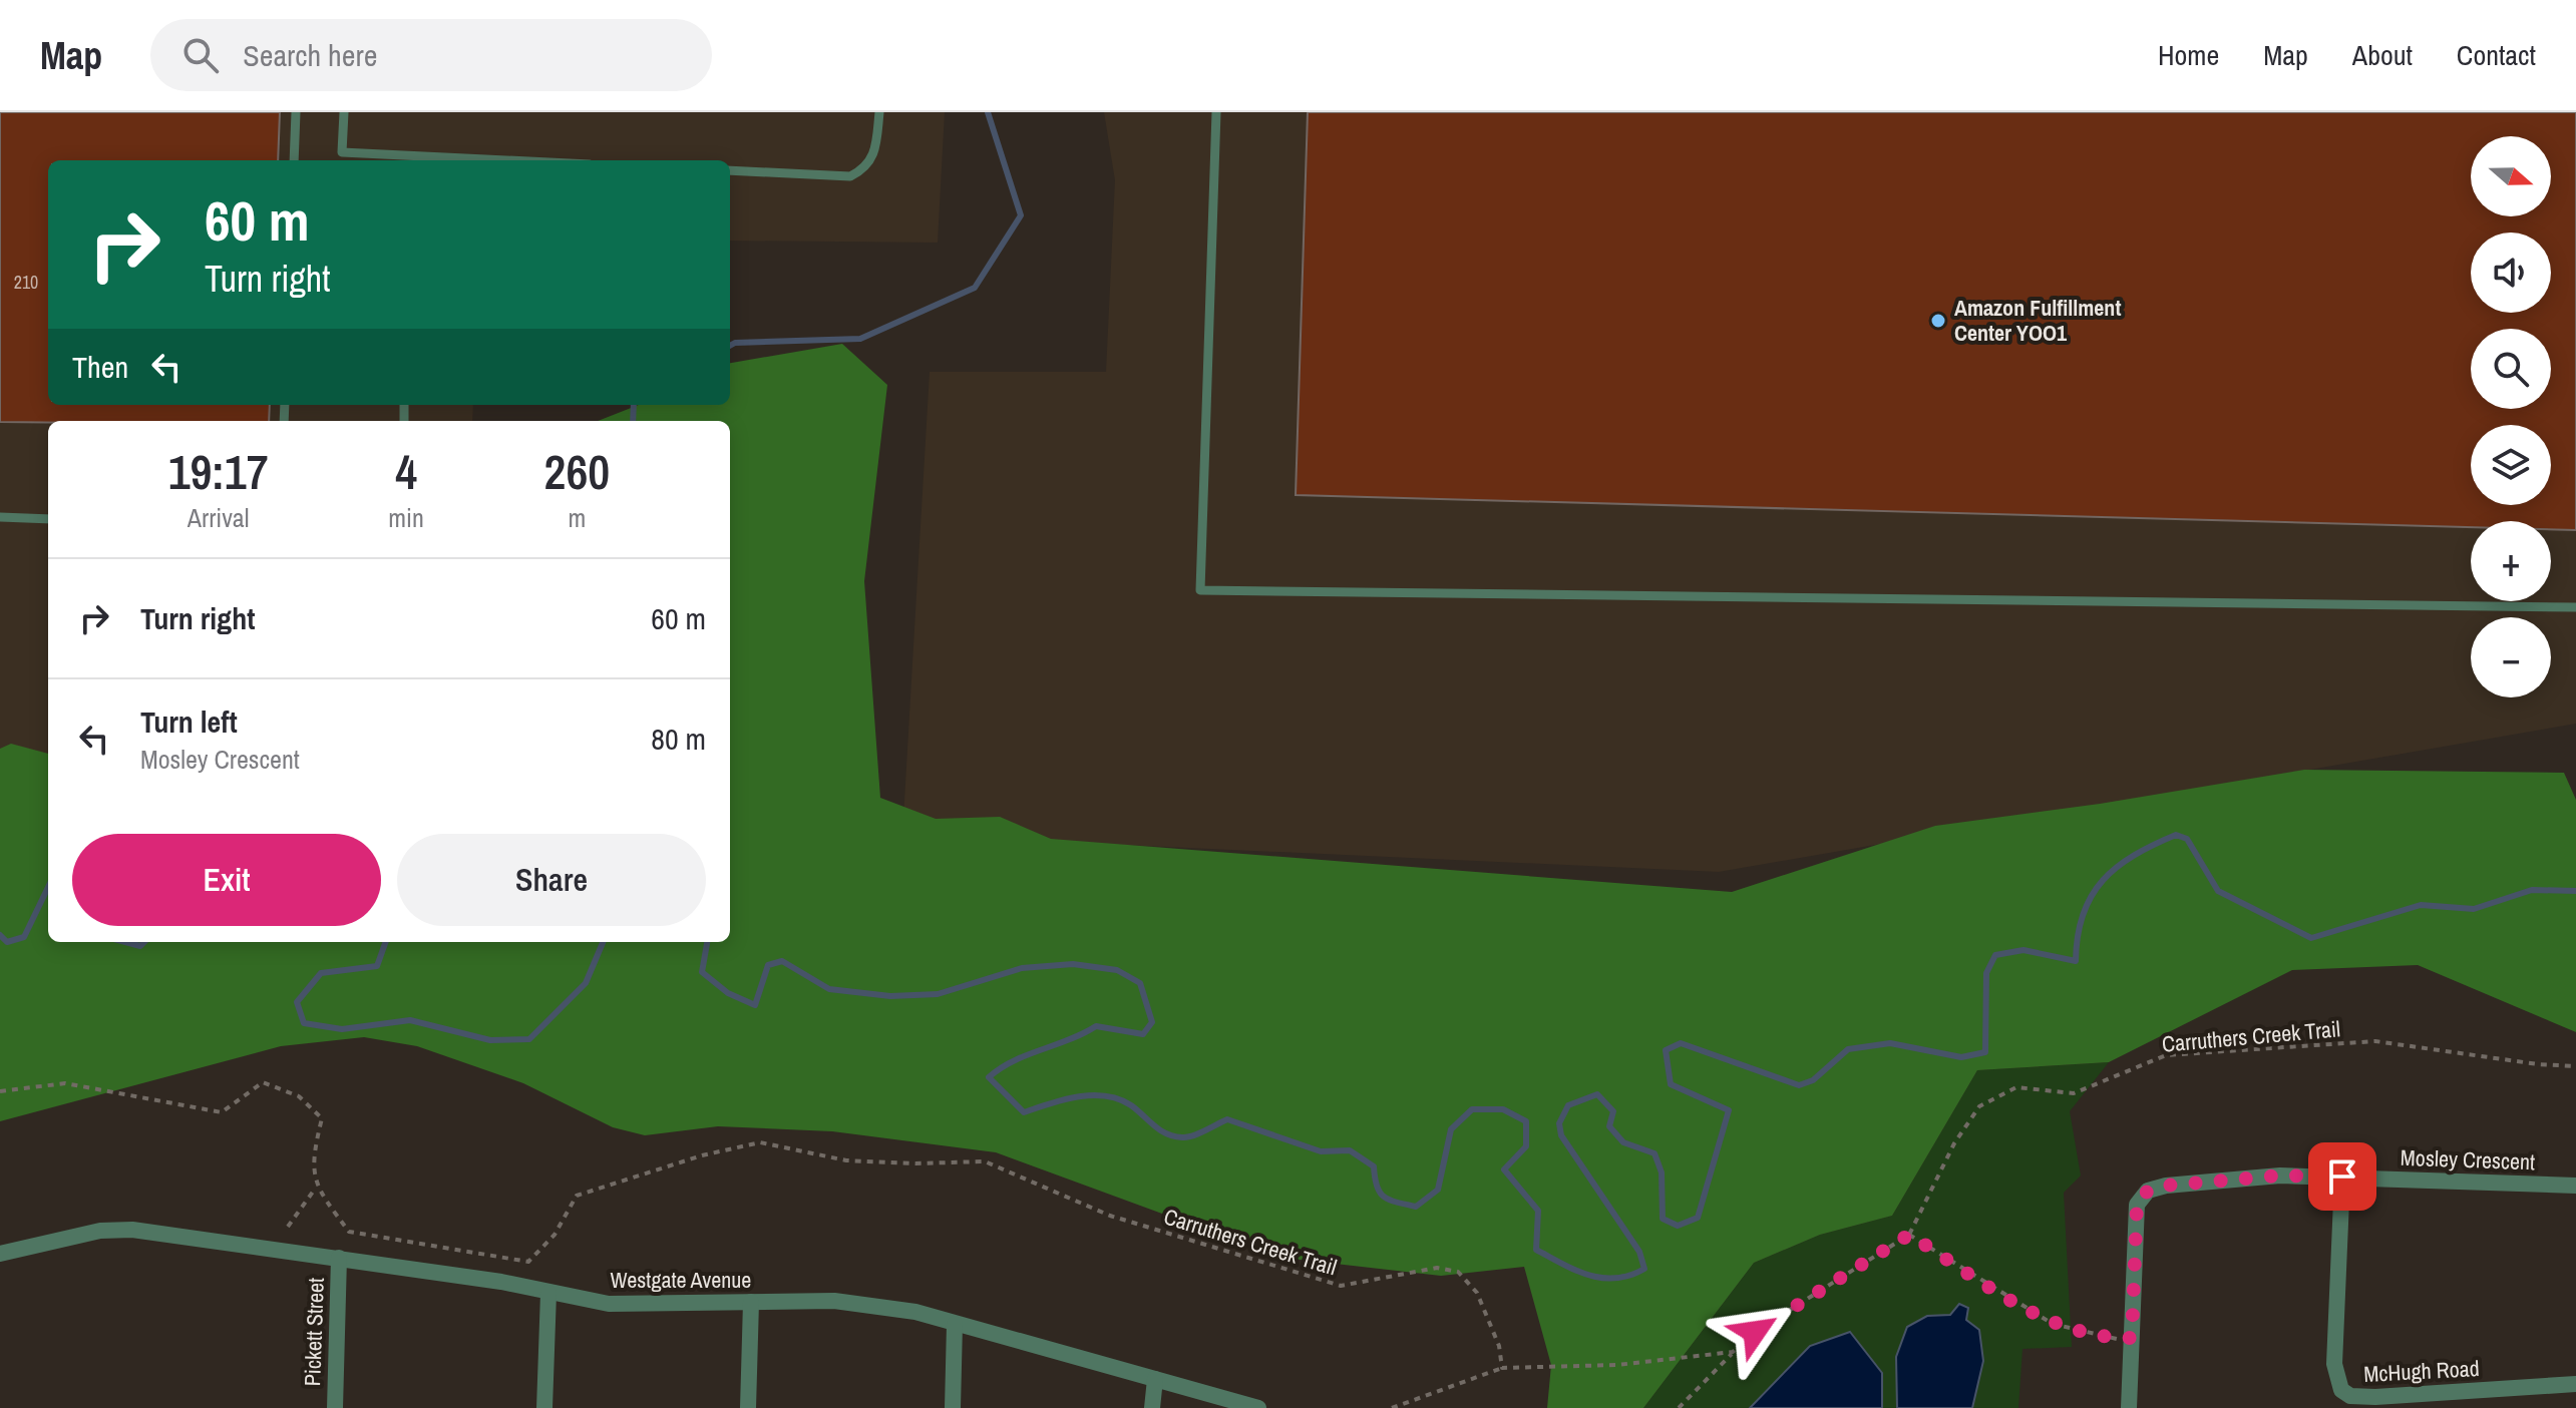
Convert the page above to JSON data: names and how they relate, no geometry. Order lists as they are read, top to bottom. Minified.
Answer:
{"streets":{"street":["Mosley Crescent","Westgate Avenue","Pickett Street","McHugh Road"],"path":["Carruthers Creek Trail"]},"crossings":[["Mosley Crescent","McHugh Road"],["Westgate Avenue","Pickett Street"]],"places":["Amazon Fulfillment Center YOO1"],"house_numbers":["210"],"north":"right","page":{"header":"Map","search":"Search here","nav":["Home","Map","About","Contact"],"map_buttons":["+","−"],"turn":["60 m","Turn right"],"then":"Then","eta":["19:17","Arrival","4","min","260","m"],"list":[{"name":"Turn right","value":"60 m"},{"name":"Turn left","note":"Mosley Crescent","value":"80 m"}],"buttons":["Exit","Share"]}}
